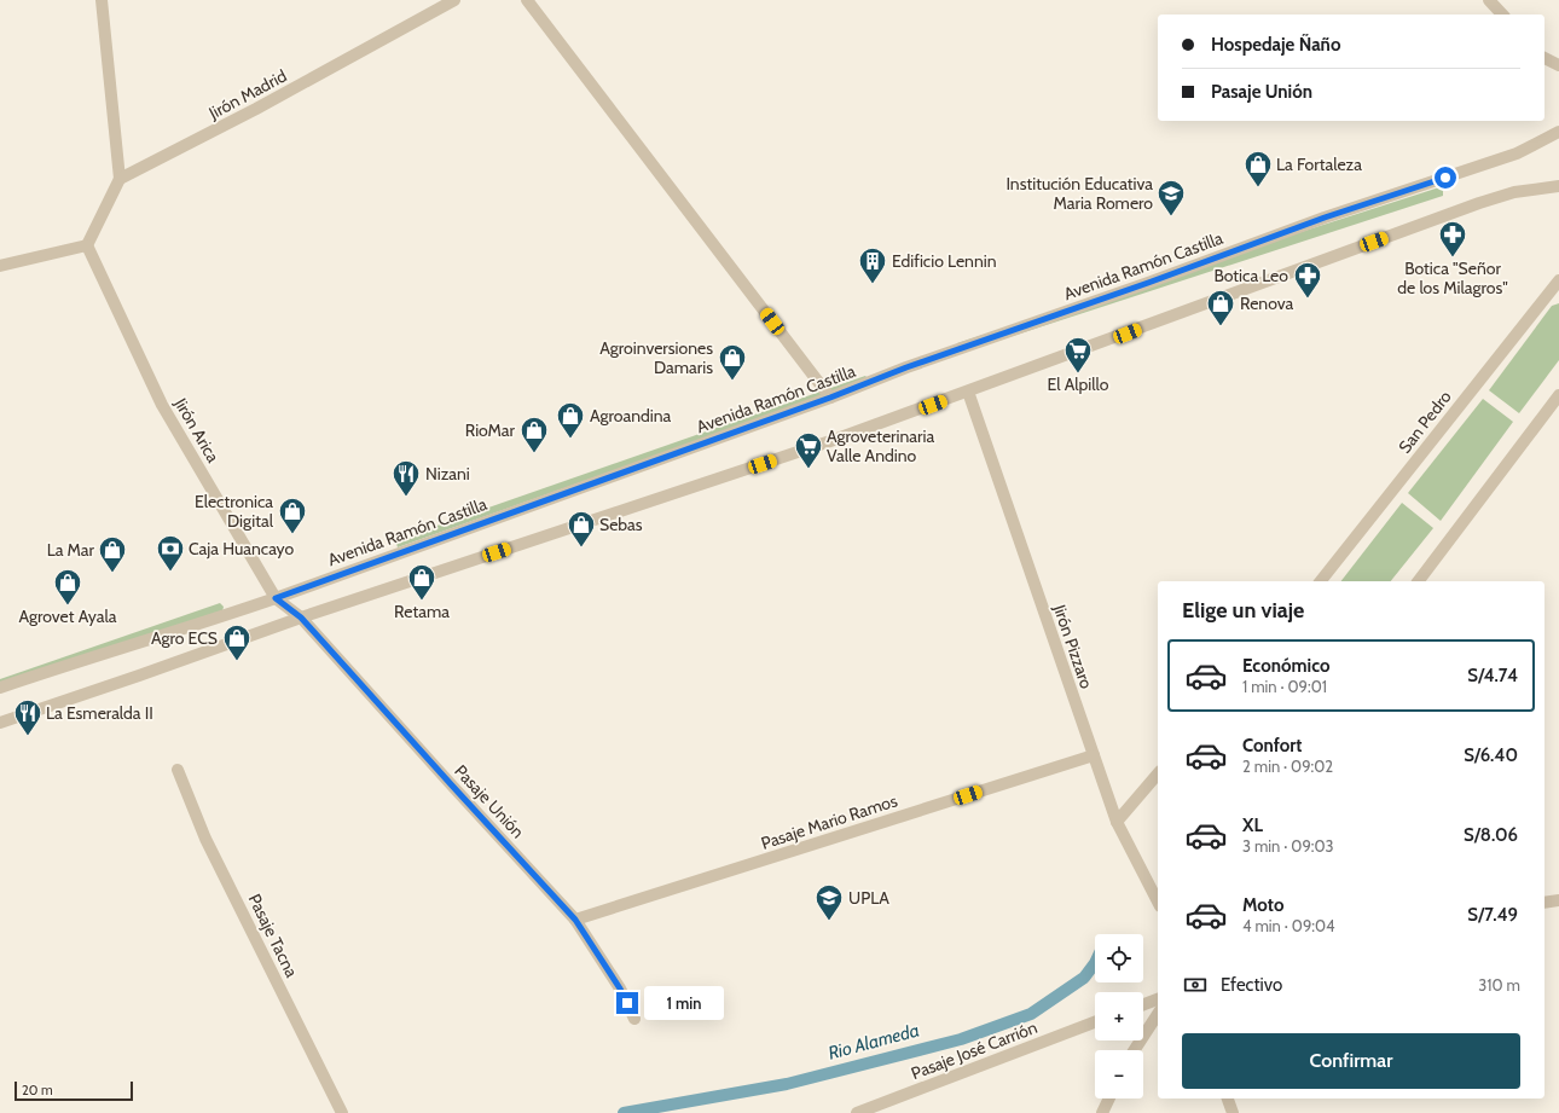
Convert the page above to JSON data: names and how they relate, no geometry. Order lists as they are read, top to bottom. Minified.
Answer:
{"streets":{"street":["Jirón Madrid","Avenida Ramón Castilla","San Pedro","Jirón Arica","Jirón Pizzaro","Pasaje Unión","Pasaje Mario Ramos","Pasaje Tacna","Pasaje José Carrión"]},"crossings":[["Avenida Ramón Castilla","Jirón Arica"],["Jirón Arica","Pasaje Unión"],["Jirón Pizzaro","Pasaje Mario Ramos"],["Pasaje Unión","Pasaje Mario Ramos"]],"water":["Rio Alameda"],"places":{"shop":["La Fortaleza","Renova","Agroinversiones Damaris","Agroandina","RioMar","Electronica Digital","Sebas","La Mar","Retama","Agrovet Ayala","Agro ECS"],"school or university":["Institución Educativa Maria Romero","UPLA"],"pharmacy":["Botica \"Señor de los Milagros\"","Botica Leo"],"building":["Edificio Lennin"],"supermarket":["El Alpillo","Agroveterinaria Valle Andino"],"restaurant":["Nizani","La Esmeralda II"],"bank":["Caja Huancayo"]},"scale_bar":"20 m","page":{"banner":["Hospedaje Ñaño","Pasaje Unión"],"heading":"Elige un viaje","list":[{"name":"Económico","note":"1 min · 09:01","value":"S/4.74"},{"name":"Confort","note":"2 min · 09:02","value":"S/6.40"},{"name":"XL","note":"3 min · 09:03","value":"S/8.06"},{"name":"Moto","note":"4 min · 09:04","value":"S/7.49"}],"map_buttons":["+","−"],"pay":["Efectivo","310 m"],"bubble":"1 min","buttons":"Confirmar","scale":"20 m"}}
